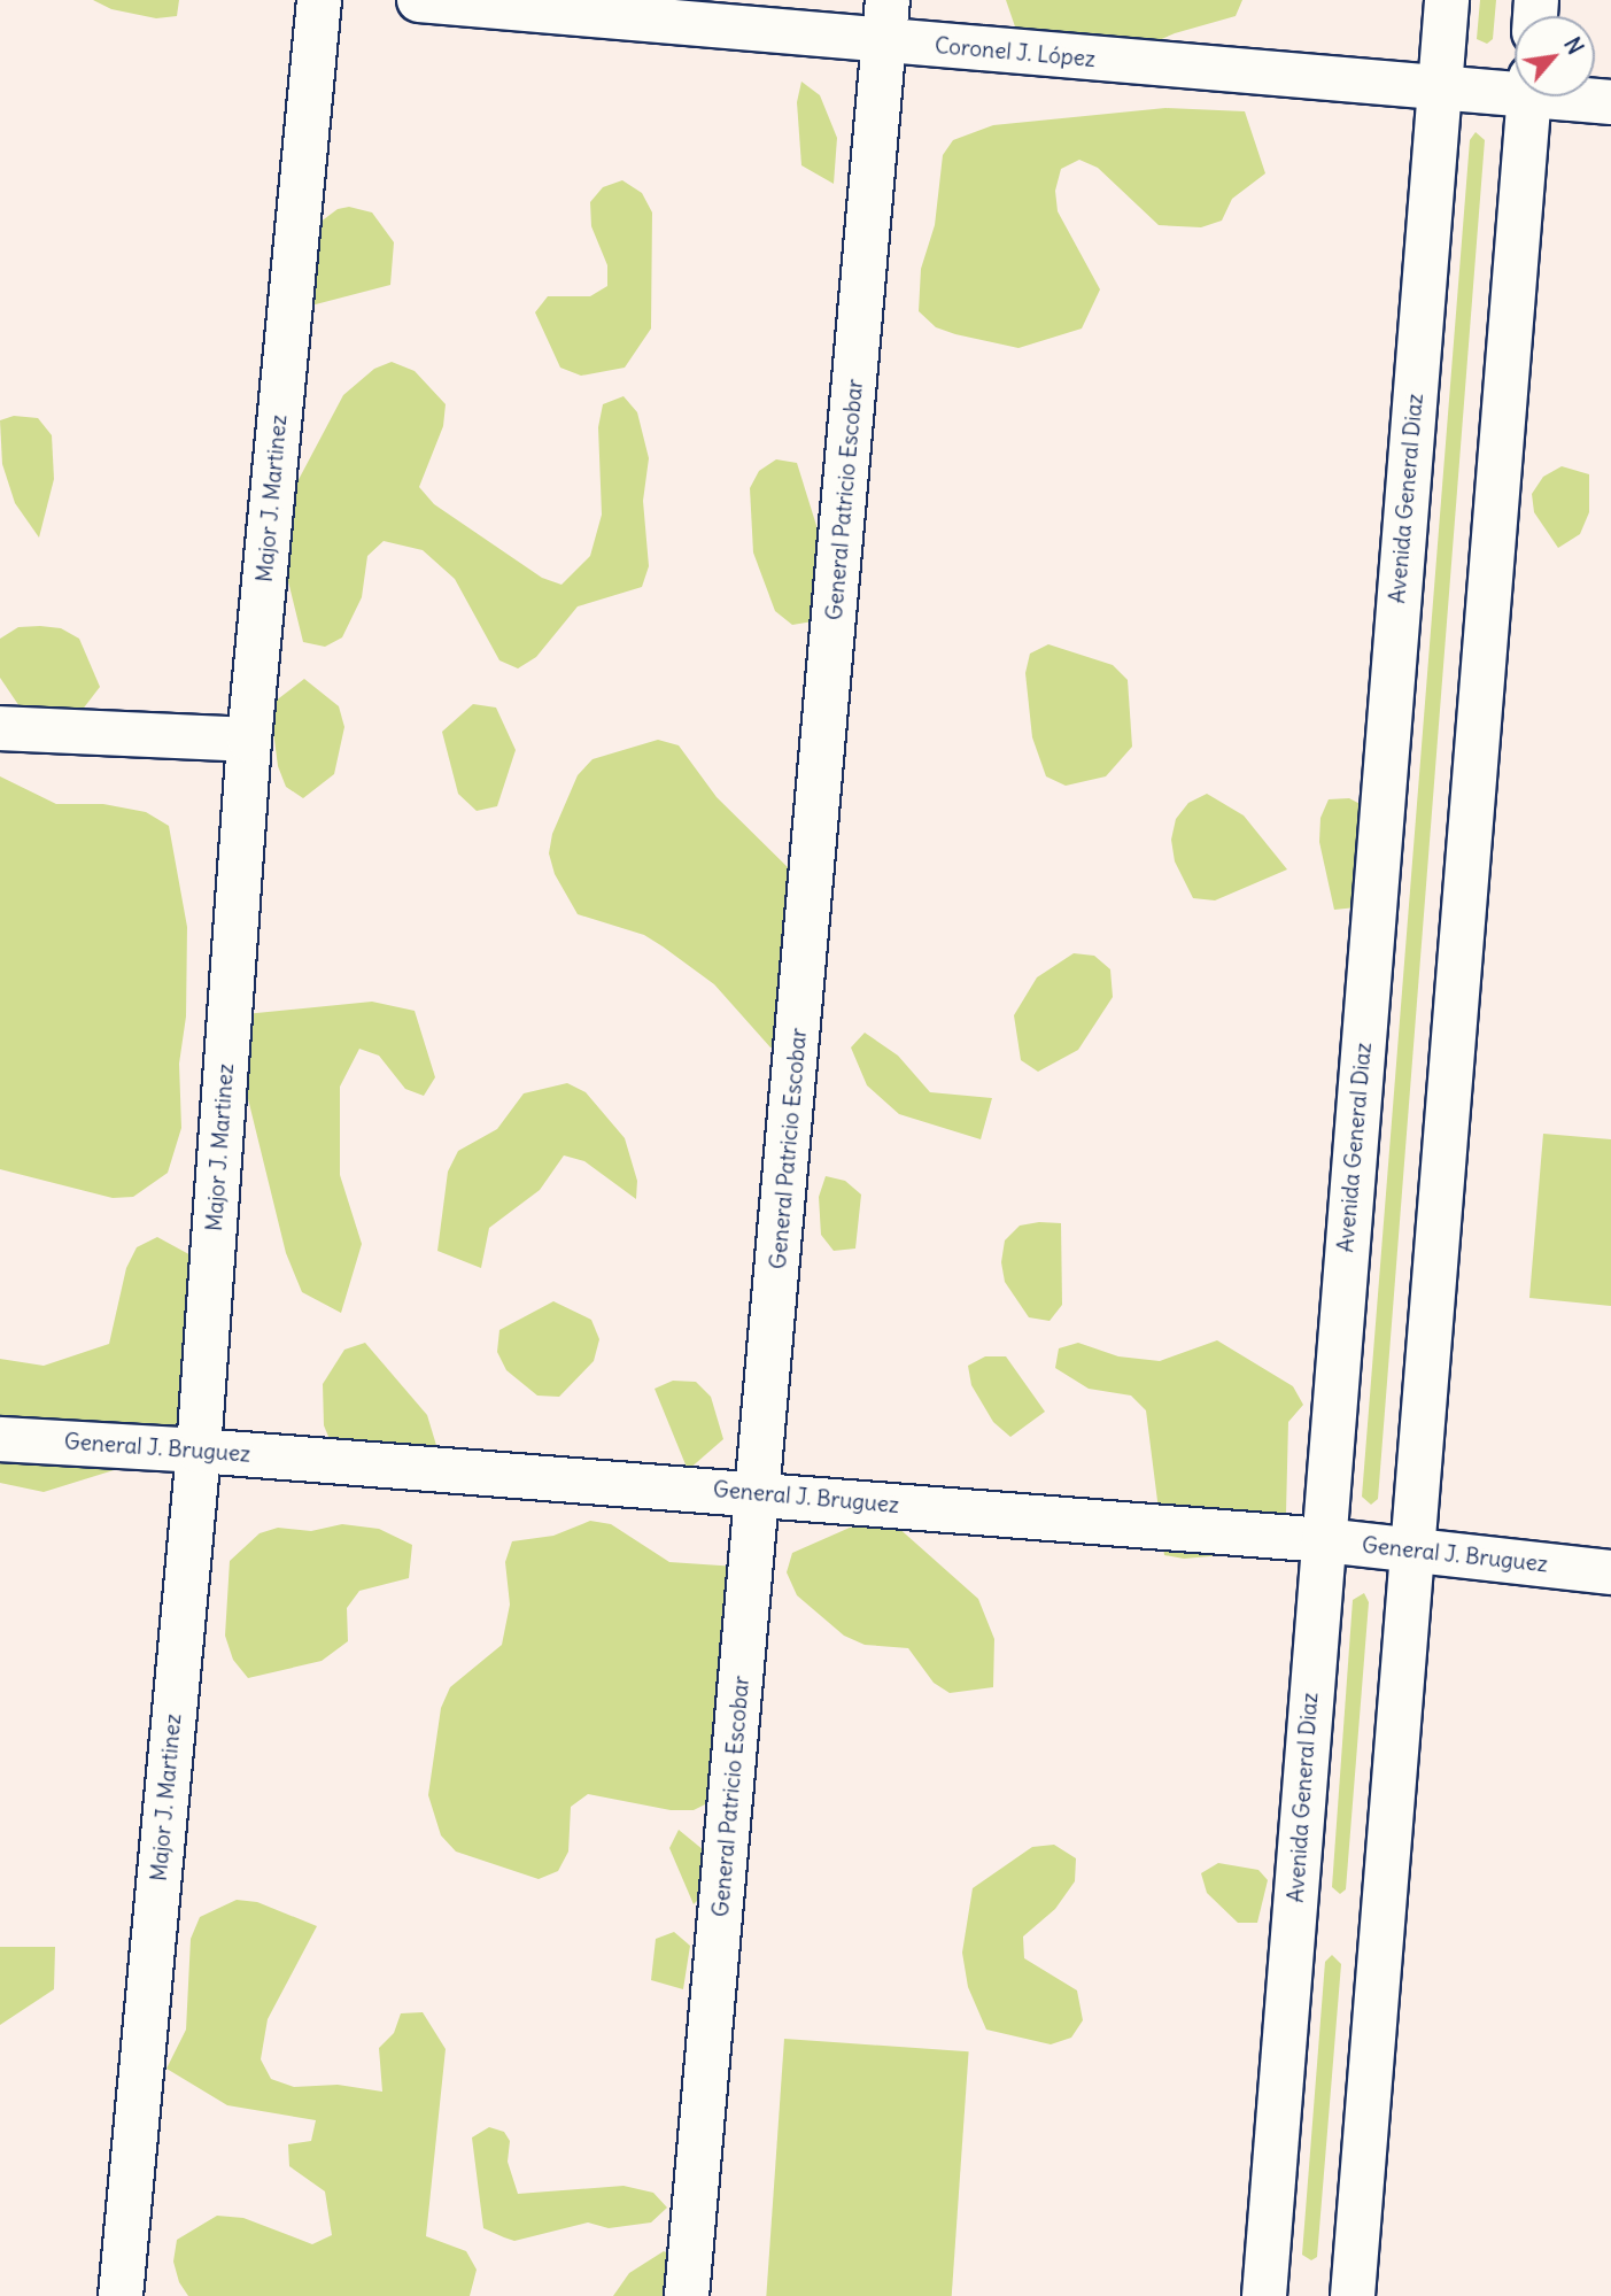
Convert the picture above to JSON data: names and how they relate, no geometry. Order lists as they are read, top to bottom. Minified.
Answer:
{"streets":{"street":["Coronel J. López","Major J. Martinez","Avenida General Diaz","General Patricio Escobar","General J. Bruguez"]},"crossings":[["Coronel J. López","Avenida General Diaz"],["Coronel J. López","General Patricio Escobar"],["Major J. Martinez","General J. Bruguez"],["Avenida General Diaz","General J. Bruguez"],["General Patricio Escobar","General J. Bruguez"]],"north":"top right"}
